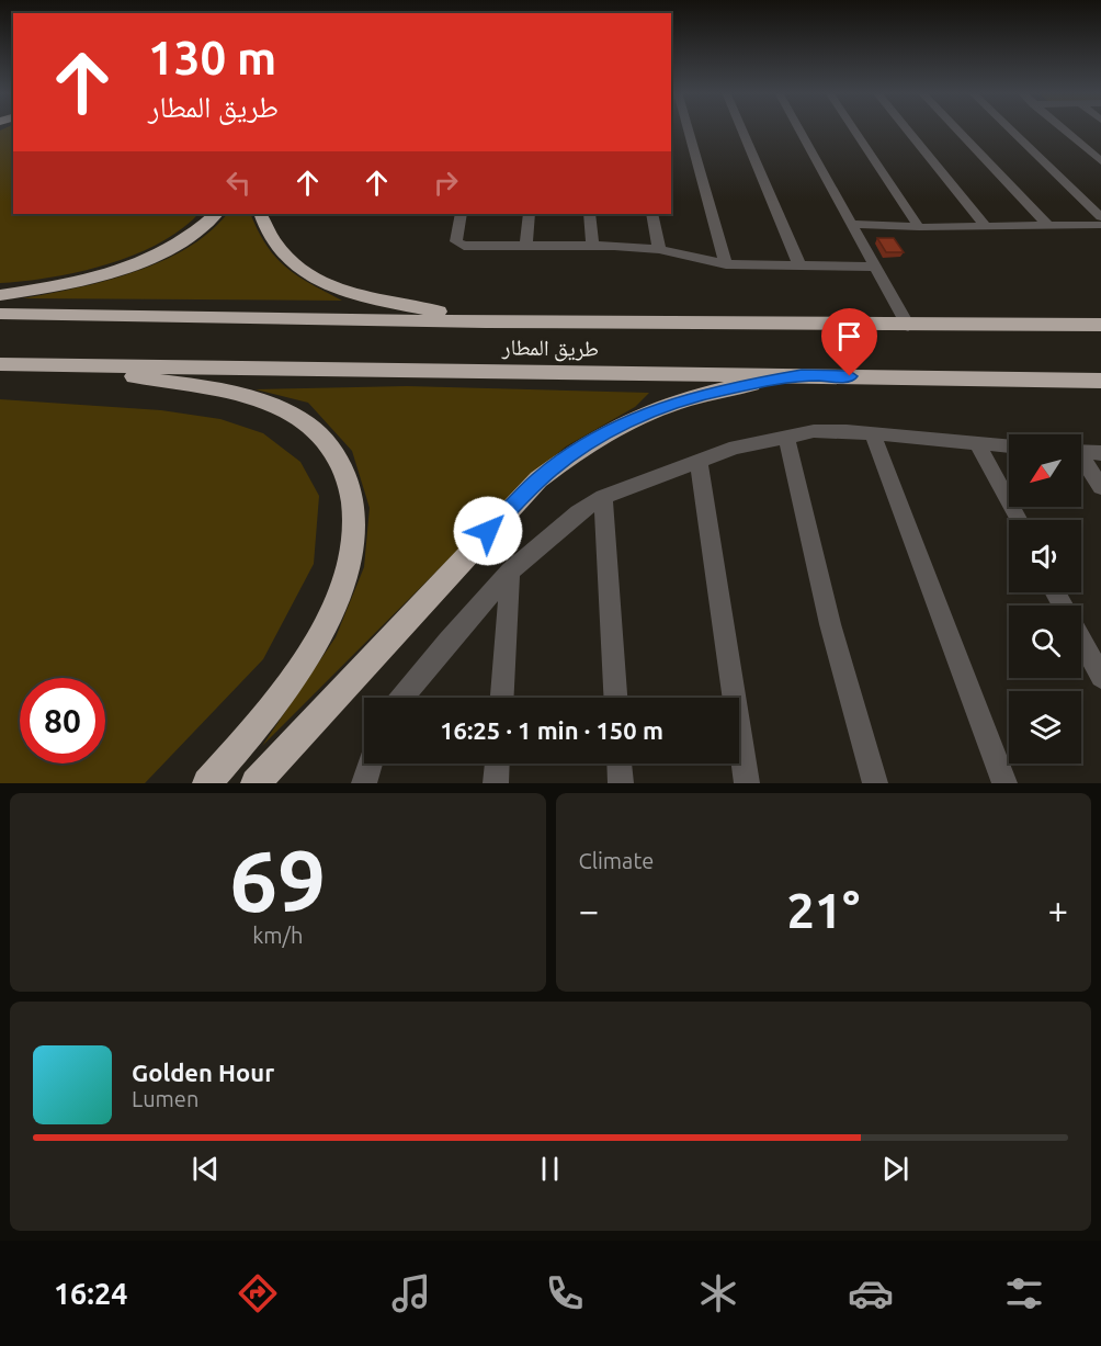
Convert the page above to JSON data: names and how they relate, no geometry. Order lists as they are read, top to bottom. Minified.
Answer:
{"streets":{"highway":["طريق المطار"]},"north":"bottom left","page":{"turn":["130 m","طريق المطار"],"limit":"80","trip":"16:25 · 1 min · 150 m","tile":[["69","km/h"],"Climate"],"heat":["−","21°","+"],"song":["Golden Hour","Lumen"],"tabs":"16:24"}}
